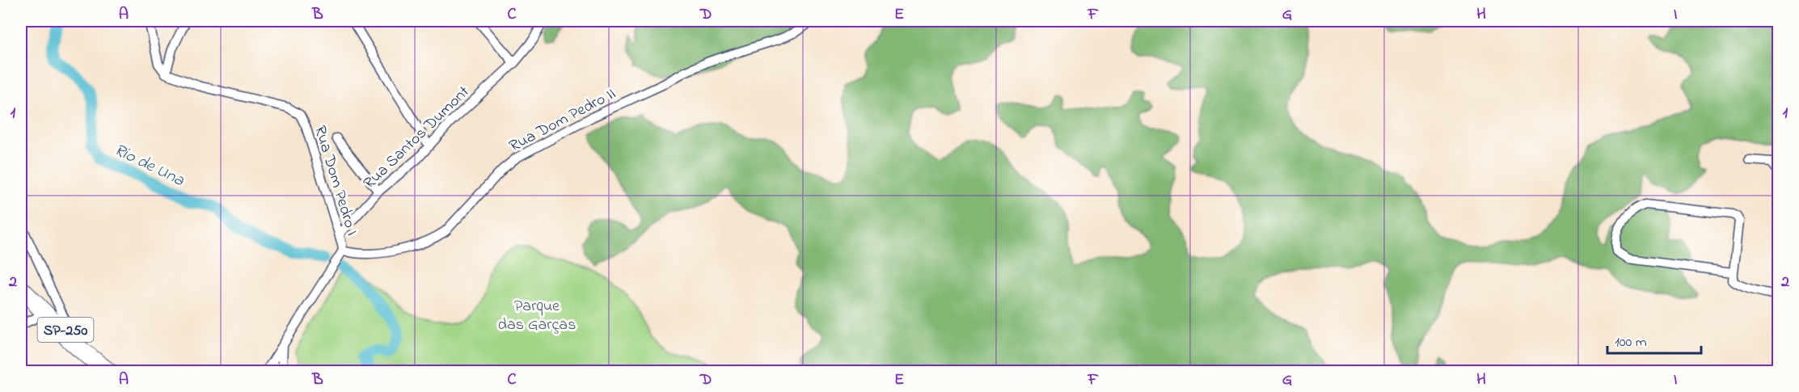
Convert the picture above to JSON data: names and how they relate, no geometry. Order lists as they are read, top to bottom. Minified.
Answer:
{"streets":{"main road":["SP-250"],"street":["Rua Dom Pedro II","Rua Santos Dumont","Rua Dom Pedro I"]},"crossings":[["Rua Dom Pedro II","Rua Dom Pedro I"],["Rua Santos Dumont","Rua Dom Pedro I"]],"water":["Rio de Una"],"parks":["Parque das Garças"],"scale_bar":"100 m","grid":{"columns":["A","B","C","D","E","F","G","H","I"],"rows":["1","2"]}}
